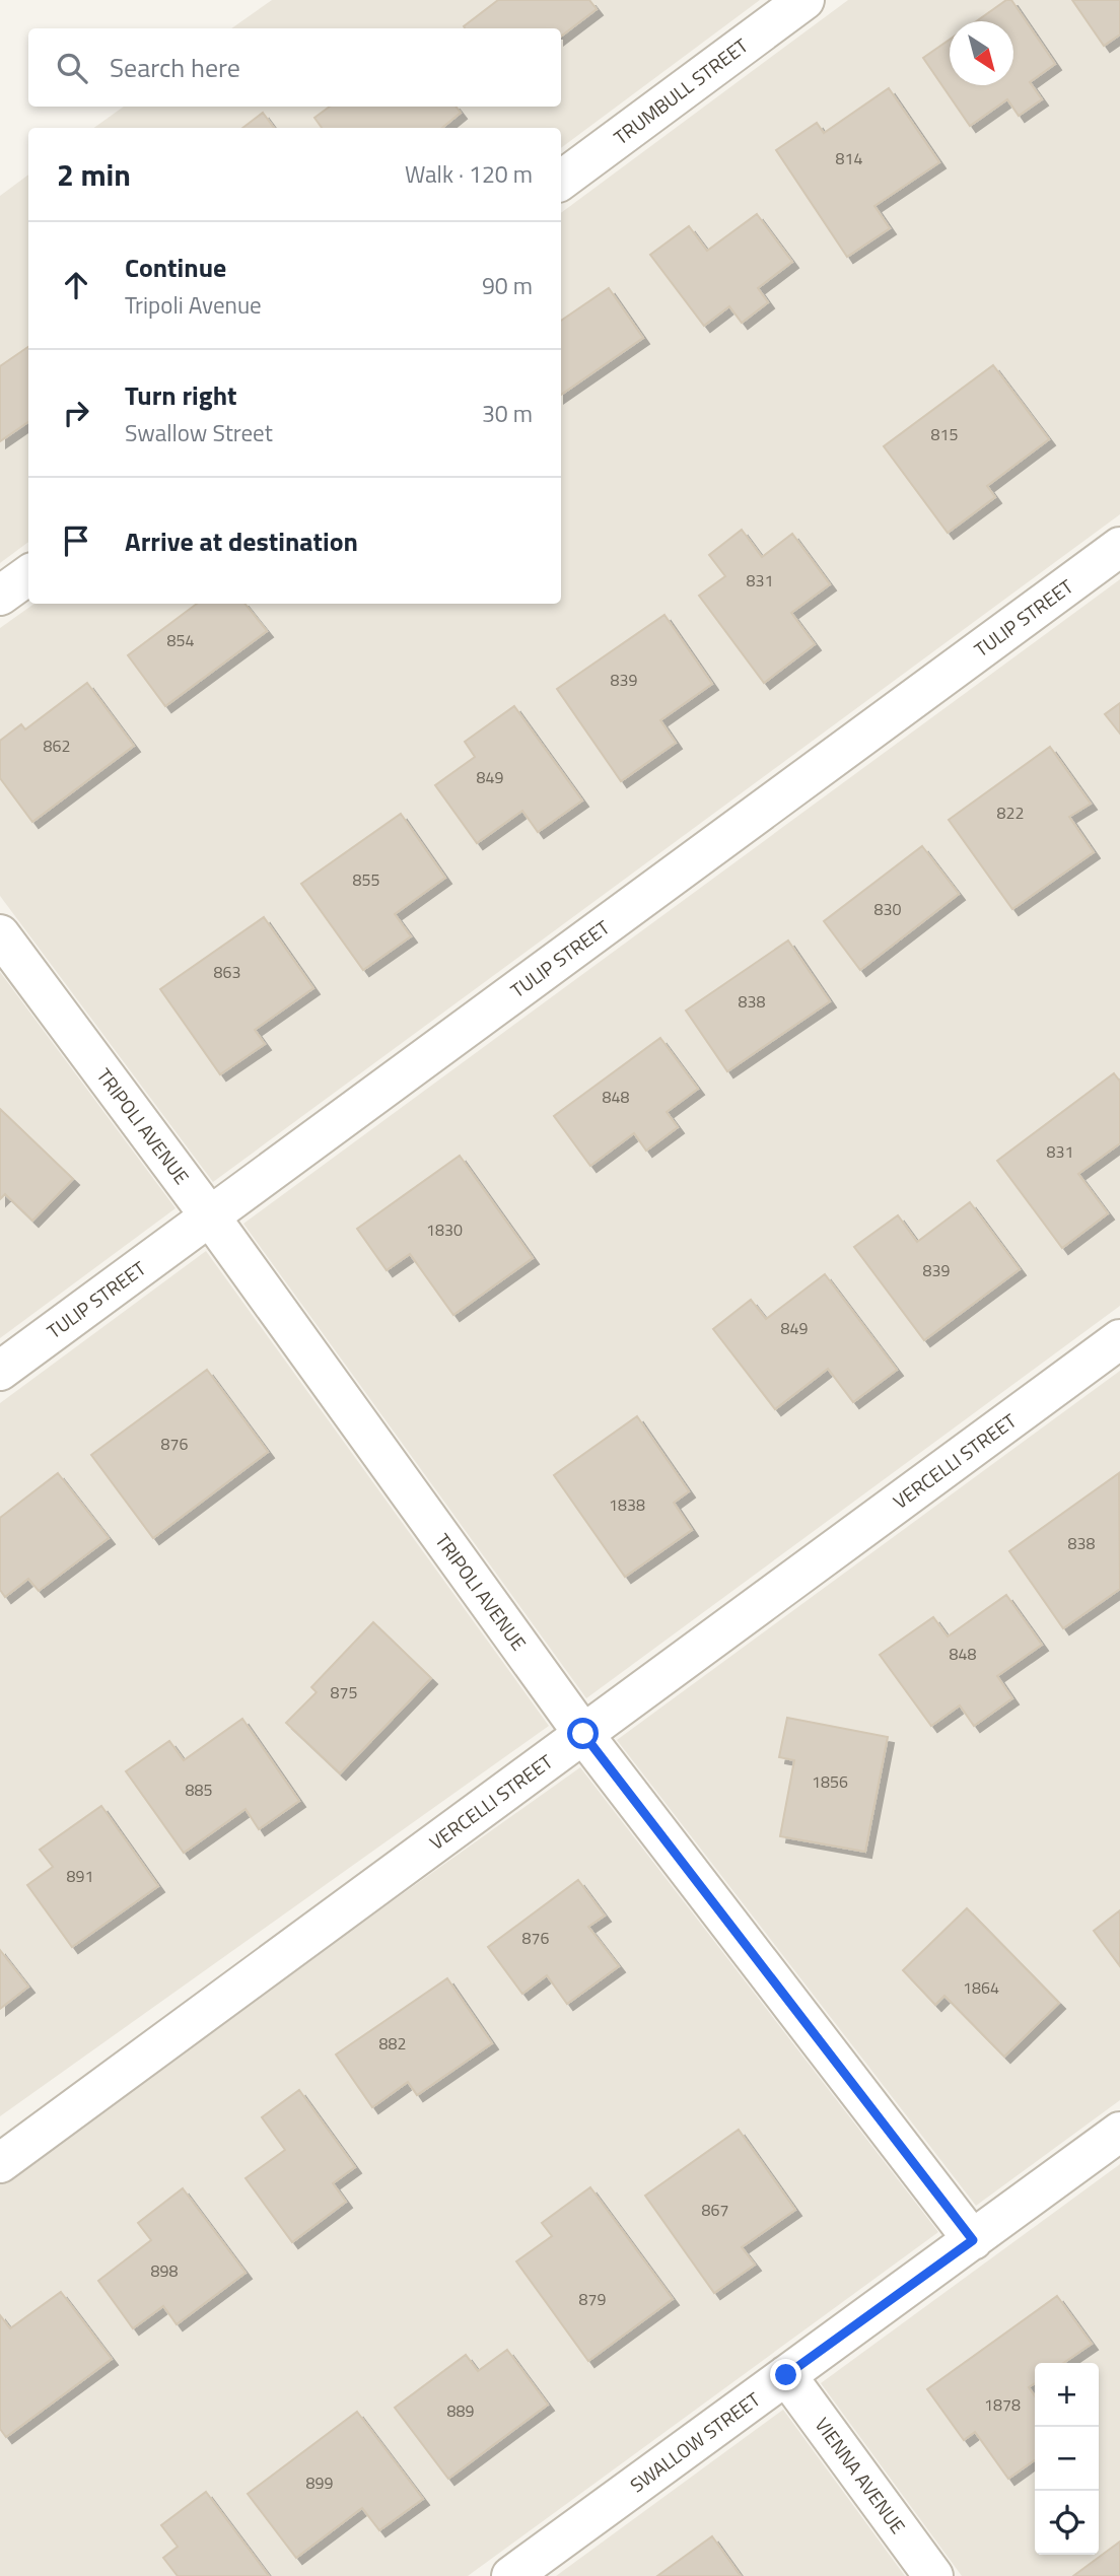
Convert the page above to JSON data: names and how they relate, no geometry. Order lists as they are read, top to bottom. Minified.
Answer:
{"streets":{"street":["TRUMBULL STREET","TULIP STREET","TRIPOLI AVENUE","VERCELLI STREET","SWALLOW STREET","VIENNA AVENUE"]},"crossings":[["TULIP STREET","TRIPOLI AVENUE"],["TRIPOLI AVENUE","VERCELLI STREET"],["TRIPOLI AVENUE","SWALLOW STREET"],["SWALLOW STREET","VIENNA AVENUE"]],"house_numbers":["814","815","831","854","839","862","849","822","855","830","863","838","848","831","1830","839","849","876","1838","838","848","875","1856","885","891","876","1864","882","867","898","879","1878","889","899"],"north":"bottom right","page":{"search":"Search here","heading":["2 min","Walk · 120 m"],"list":[["Continue","Tripoli Avenue","90 m"],["Turn right","Swallow Street","30 m"],"Arrive at destination"],"map_buttons":["+","−"]}}
